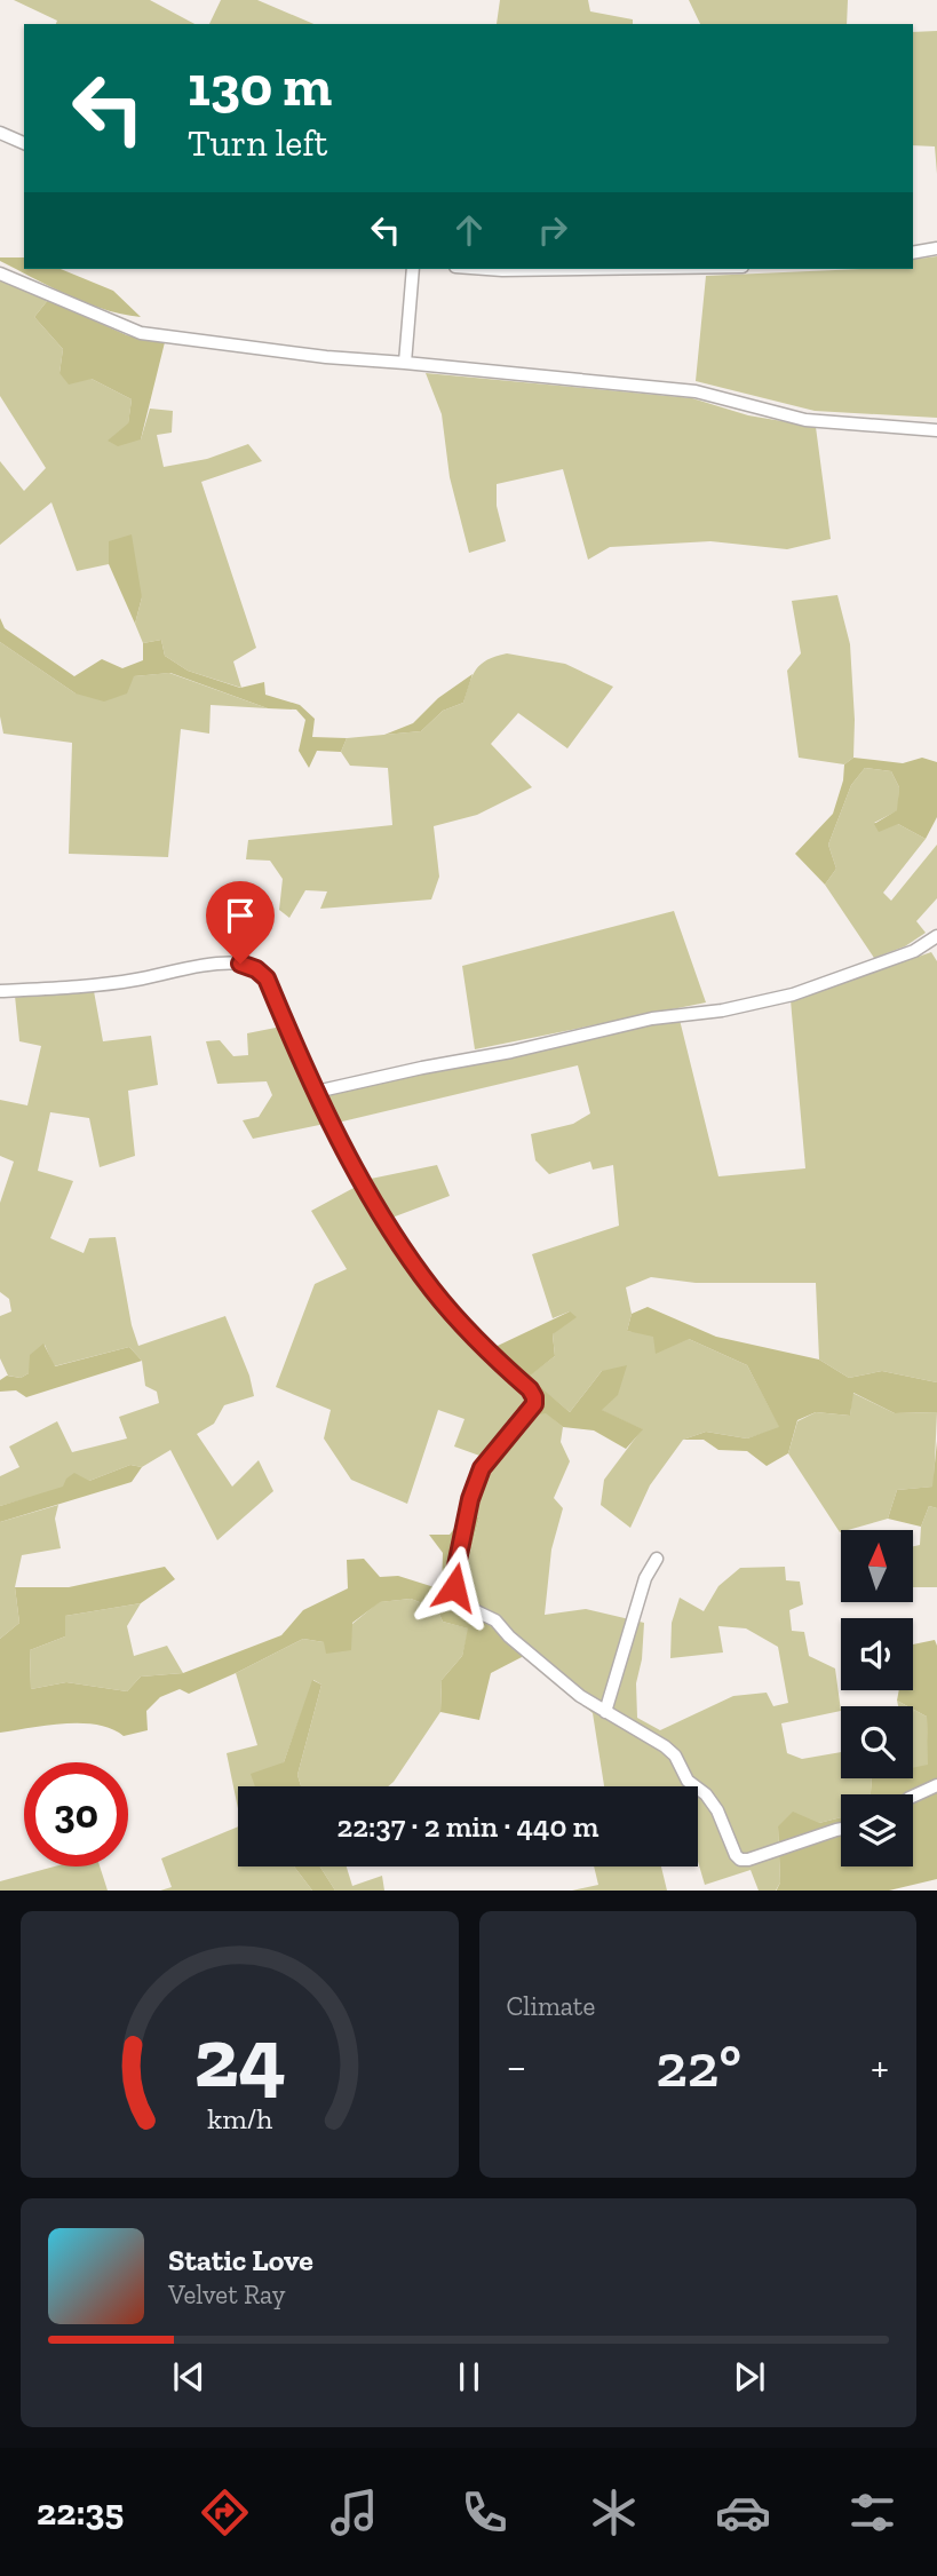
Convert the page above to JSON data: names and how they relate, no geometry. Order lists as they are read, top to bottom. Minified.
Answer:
{"north":"top","page":{"turn":["130 m","Turn left"],"limit":"30","trip":"22:37 · 2 min · 440 m","tile":"Climate","heat":["−","22°","+"],"song":["Static Love","Velvet Ray"],"tabs":"22:35","gauge":["24","km/h"]}}
